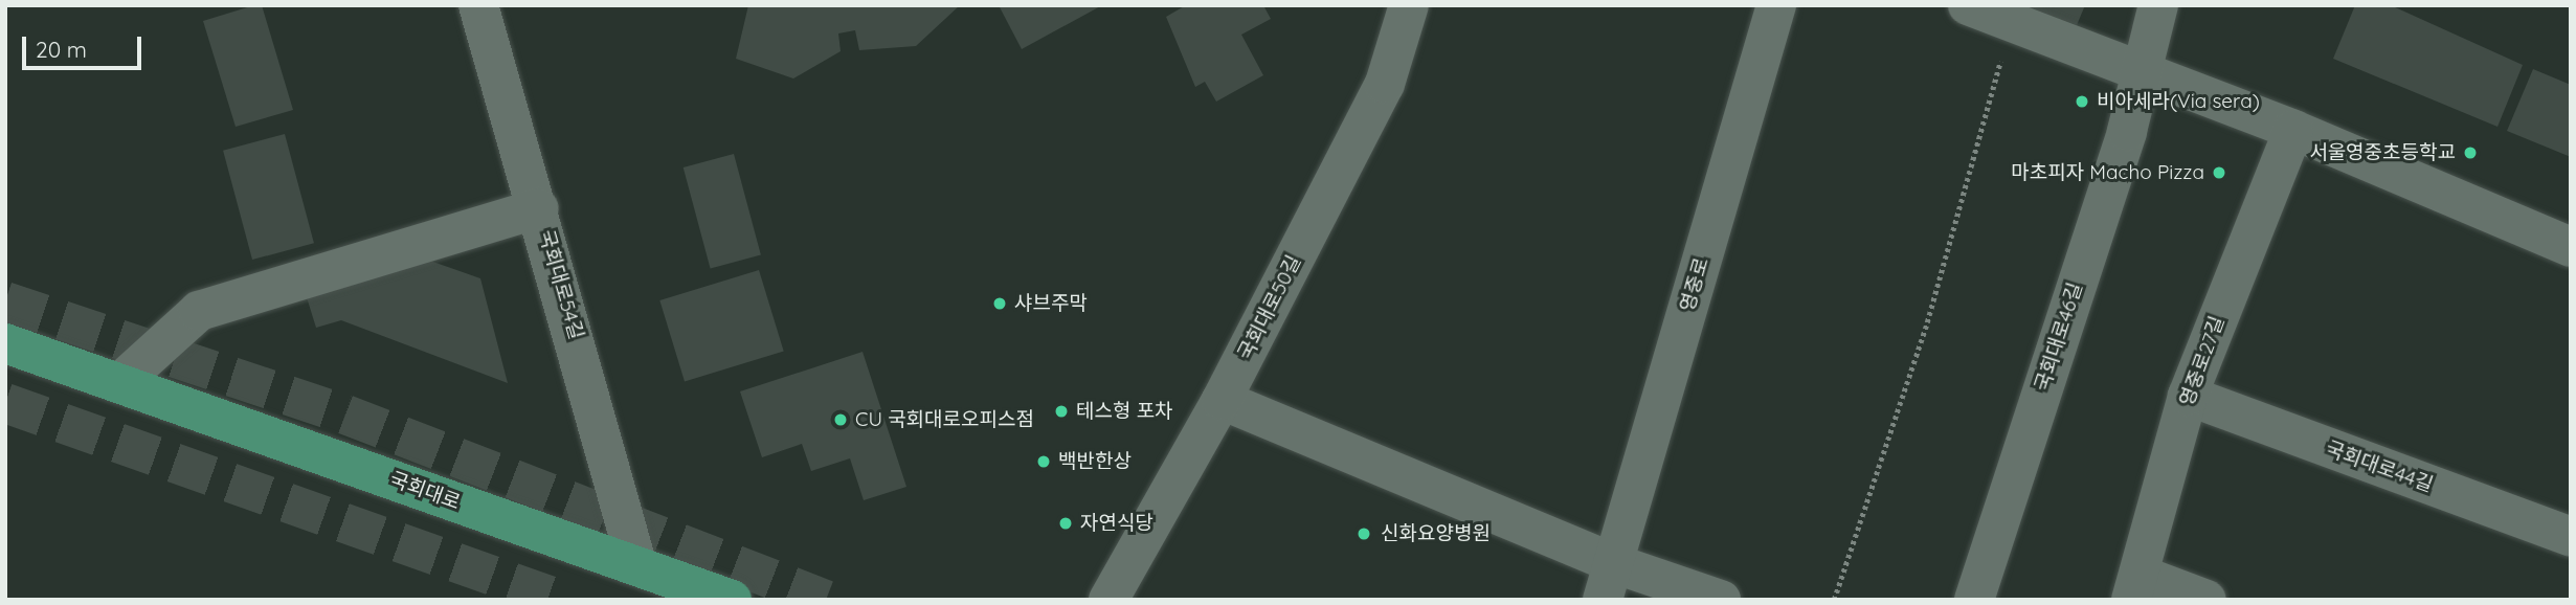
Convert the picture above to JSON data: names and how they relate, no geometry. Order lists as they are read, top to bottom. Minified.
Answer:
{"streets":{"main road":["국회대로"],"street":["국회대로54길","영중로","국회대로50길","국회대로46길","영중로27길","국회대로44길"]},"crossings":[["국회대로54길","국회대로"],["영중로27길","국회대로44길"]],"places":["비아세라(Via sera)","서울영중초등학교","마초피자 Macho Pizza","샤브주막","테스형 포차","CU 국회대로오피스점","백반한상","자연식당","신화요양병원"],"scale_bar":"20 m"}
